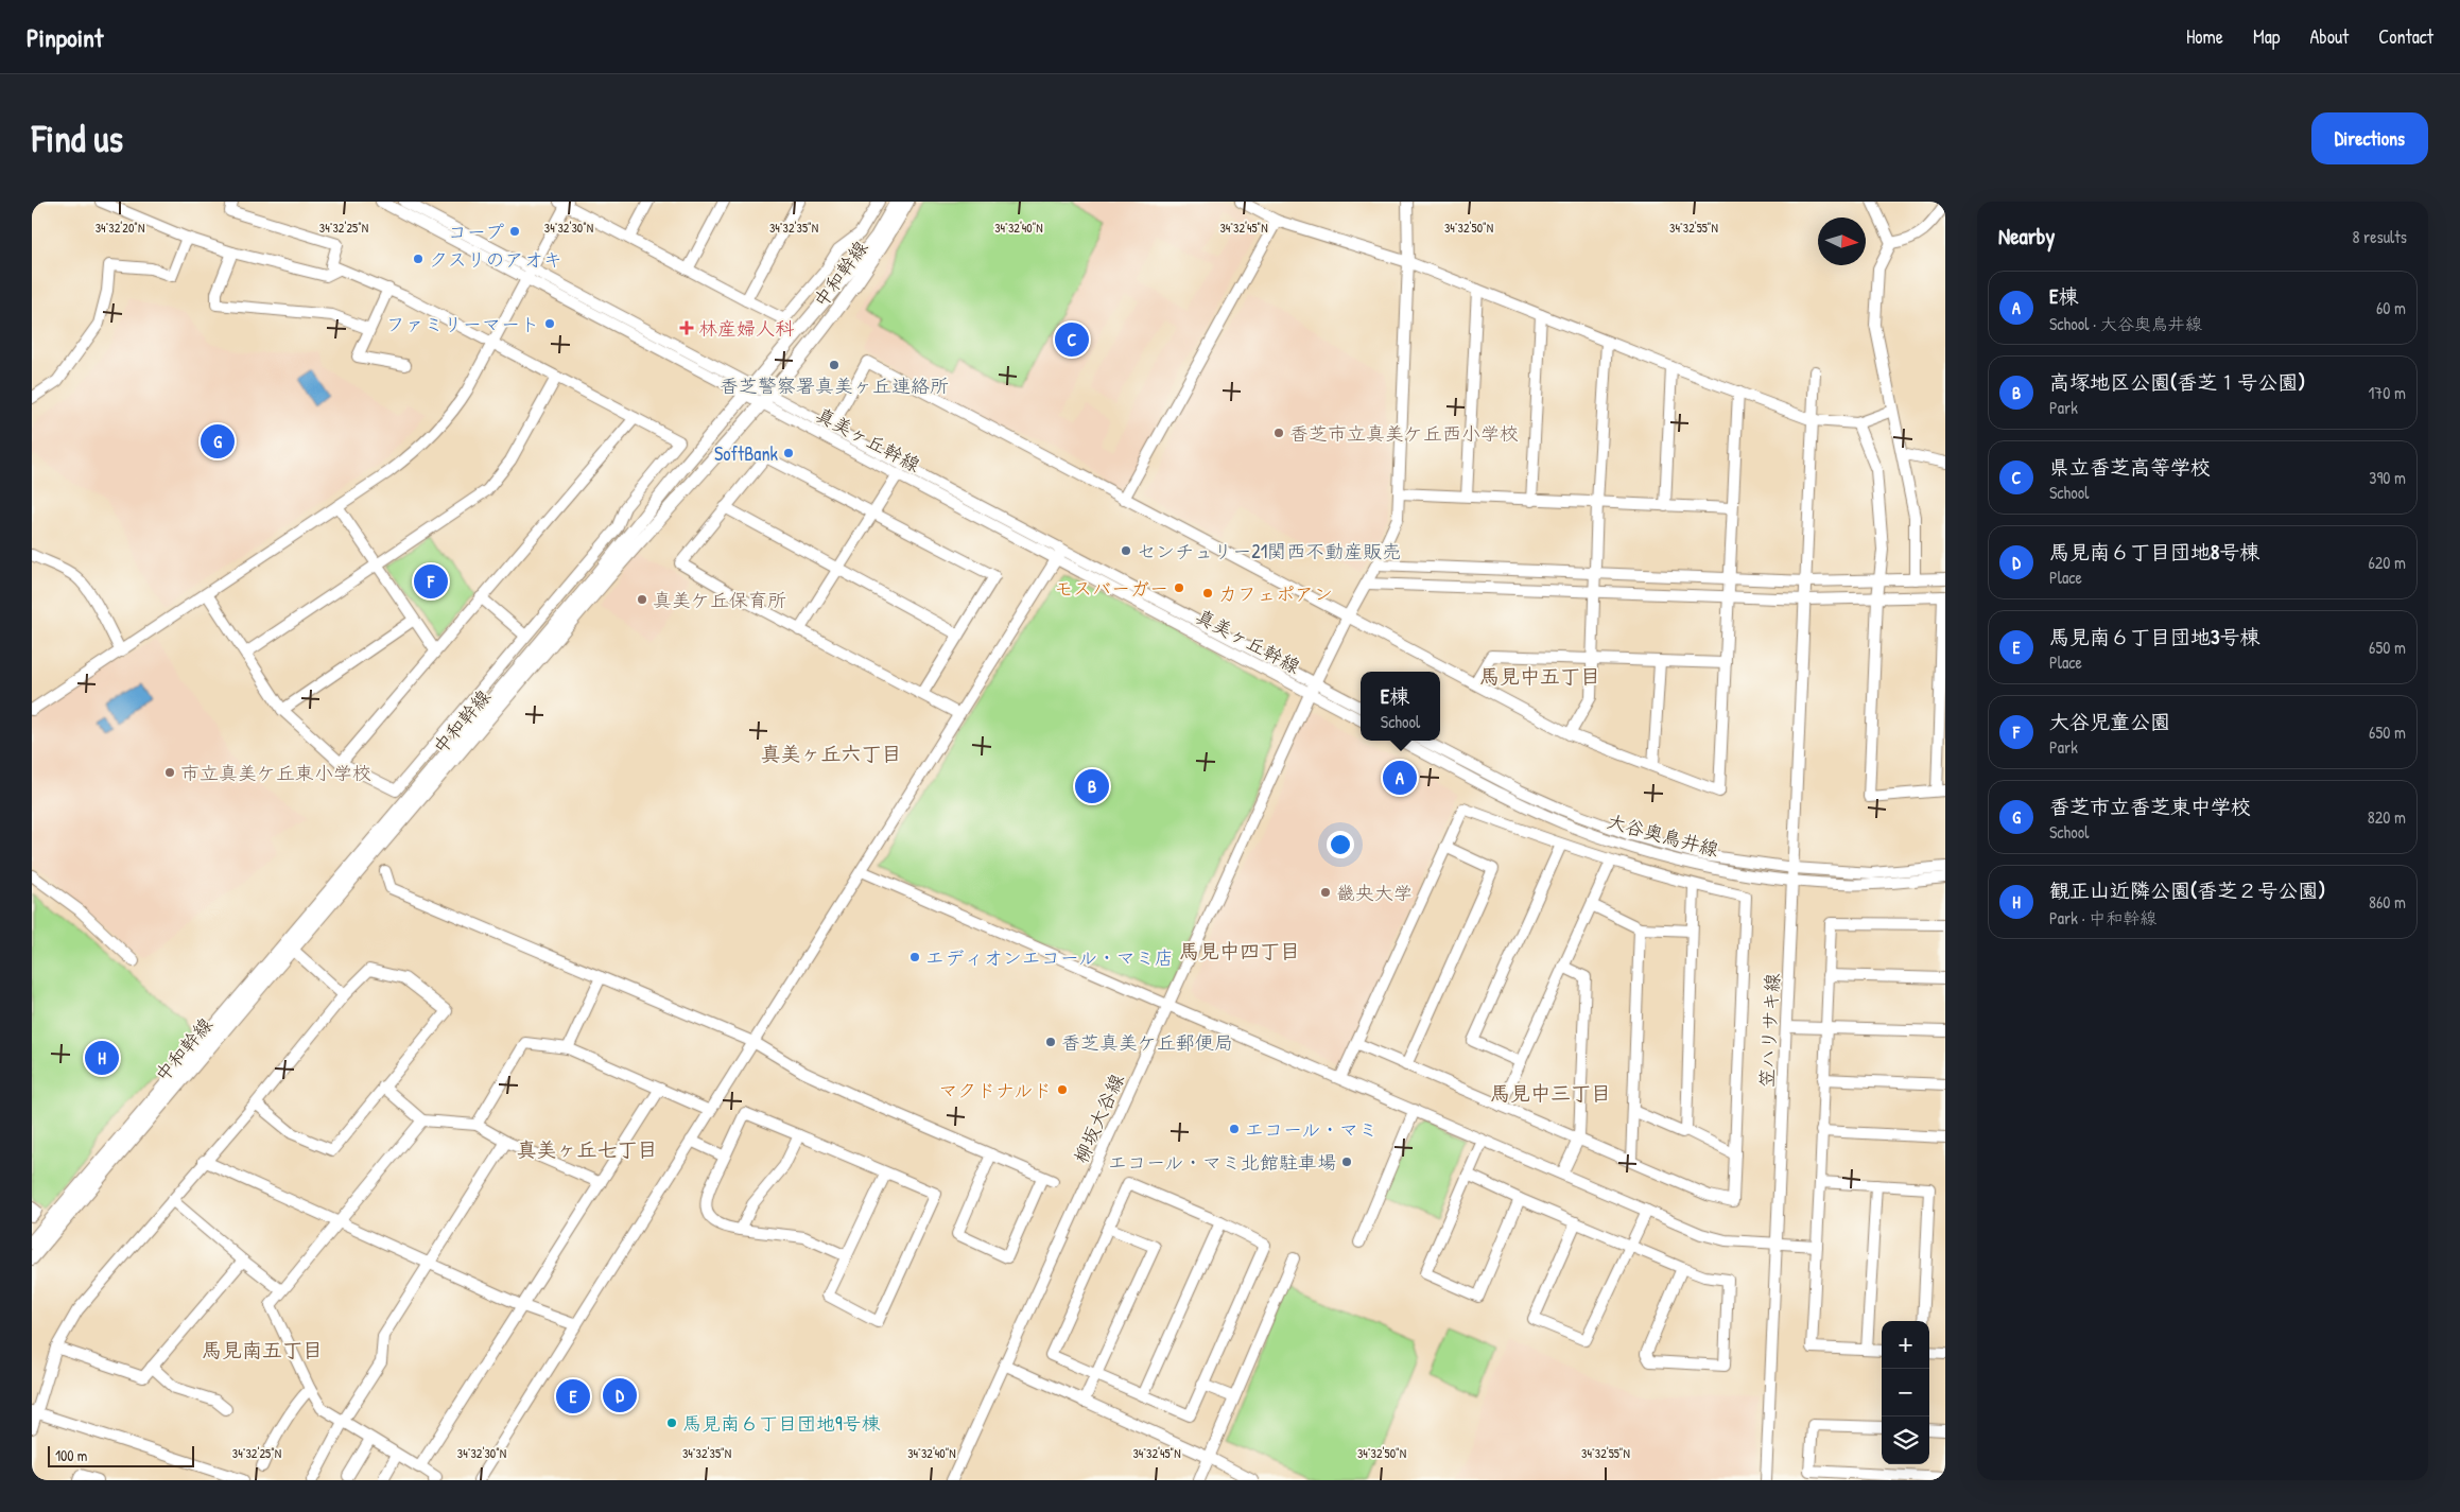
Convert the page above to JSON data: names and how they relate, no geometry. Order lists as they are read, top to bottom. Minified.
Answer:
{"streets":{"main road":["中和幹線"],"street":["真美ヶ丘幹線","大谷奥鳥井線","笠ハリサキ線","柳坂大谷線"]},"crossings":[["中和幹線","真美ヶ丘幹線"],["真美ヶ丘幹線","柳坂大谷線"],["大谷奥鳥井線","笠ハリサキ線"]],"districts":["馬見中五丁目","真美ヶ丘六丁目","馬見中四丁目","馬見中三丁目","真美ヶ丘七丁目","馬見南五丁目"],"places":{"other":["コープ","クスリのアオキ","ファミリーマート","香芝警察署真美ヶ丘連絡所","香芝市立真美ケ丘西小学校","SoftBank","センチュリー21関西不動産販売","モスバーガー","カフェポアン","真美ケ丘保育所","市立真美ケ丘東小学校","畿央大学","エディオンエコール・マミ店","香芝真美ケ丘郵便局","マクドナルド","エコール・マミ","エコール・マミ北館駐車場","馬見南６丁目団地9号棟"],"health":["林産婦人科"]},"scale_bar":"100 m","north":"right","page":{"header":"Pinpoint","nav":["Home","Map","About","Contact"],"buttons":"Directions","title":"Find us","heading":["Nearby","8 results"],"list":[{"mark":"A","name":"E棟","note":"School · 大谷奥鳥井線","value":"60 m"},{"mark":"B","name":"高塚地区公園(香芝１号公園)","note":"Park","value":"170 m"},{"mark":"C","name":"県立香芝高等学校","note":"School","value":"390 m"},{"mark":"D","name":"馬見南６丁目団地8号棟","note":"Place","value":"620 m"},{"mark":"E","name":"馬見南６丁目団地3号棟","note":"Place","value":"650 m"},{"mark":"F","name":"大谷児童公園","note":"Park","value":"650 m"},{"mark":"G","name":"香芝市立香芝東中学校","note":"School","value":"820 m"},{"mark":"H","name":"観正山近隣公園(香芝２号公園)","note":"Park · 中和幹線","value":"860 m"}],"pins":["C","G","F","A","B","H","D","E"],"popup":["E棟","School"],"map_buttons":["+","−"],"scale":"100 m"},"coordinates":["34°32'20\"N","34°32'25\"N","34°32'30\"N","34°32'35\"N","34°32'40\"N","34°32'45\"N","34°32'50\"N","34°32'55\"N"]}
